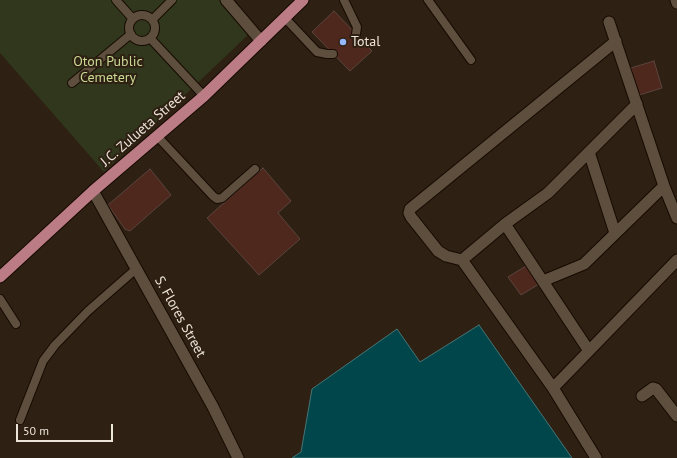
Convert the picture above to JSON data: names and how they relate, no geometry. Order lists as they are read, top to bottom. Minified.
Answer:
{"streets":{"main road":["J.C. Zulueta Street"],"street":["S. Flores Street"]},"crossings":[["J.C. Zulueta Street","S. Flores Street"]],"parks":["Oton Public Cemetery"],"places":["Total"],"scale_bar":"50 m"}
